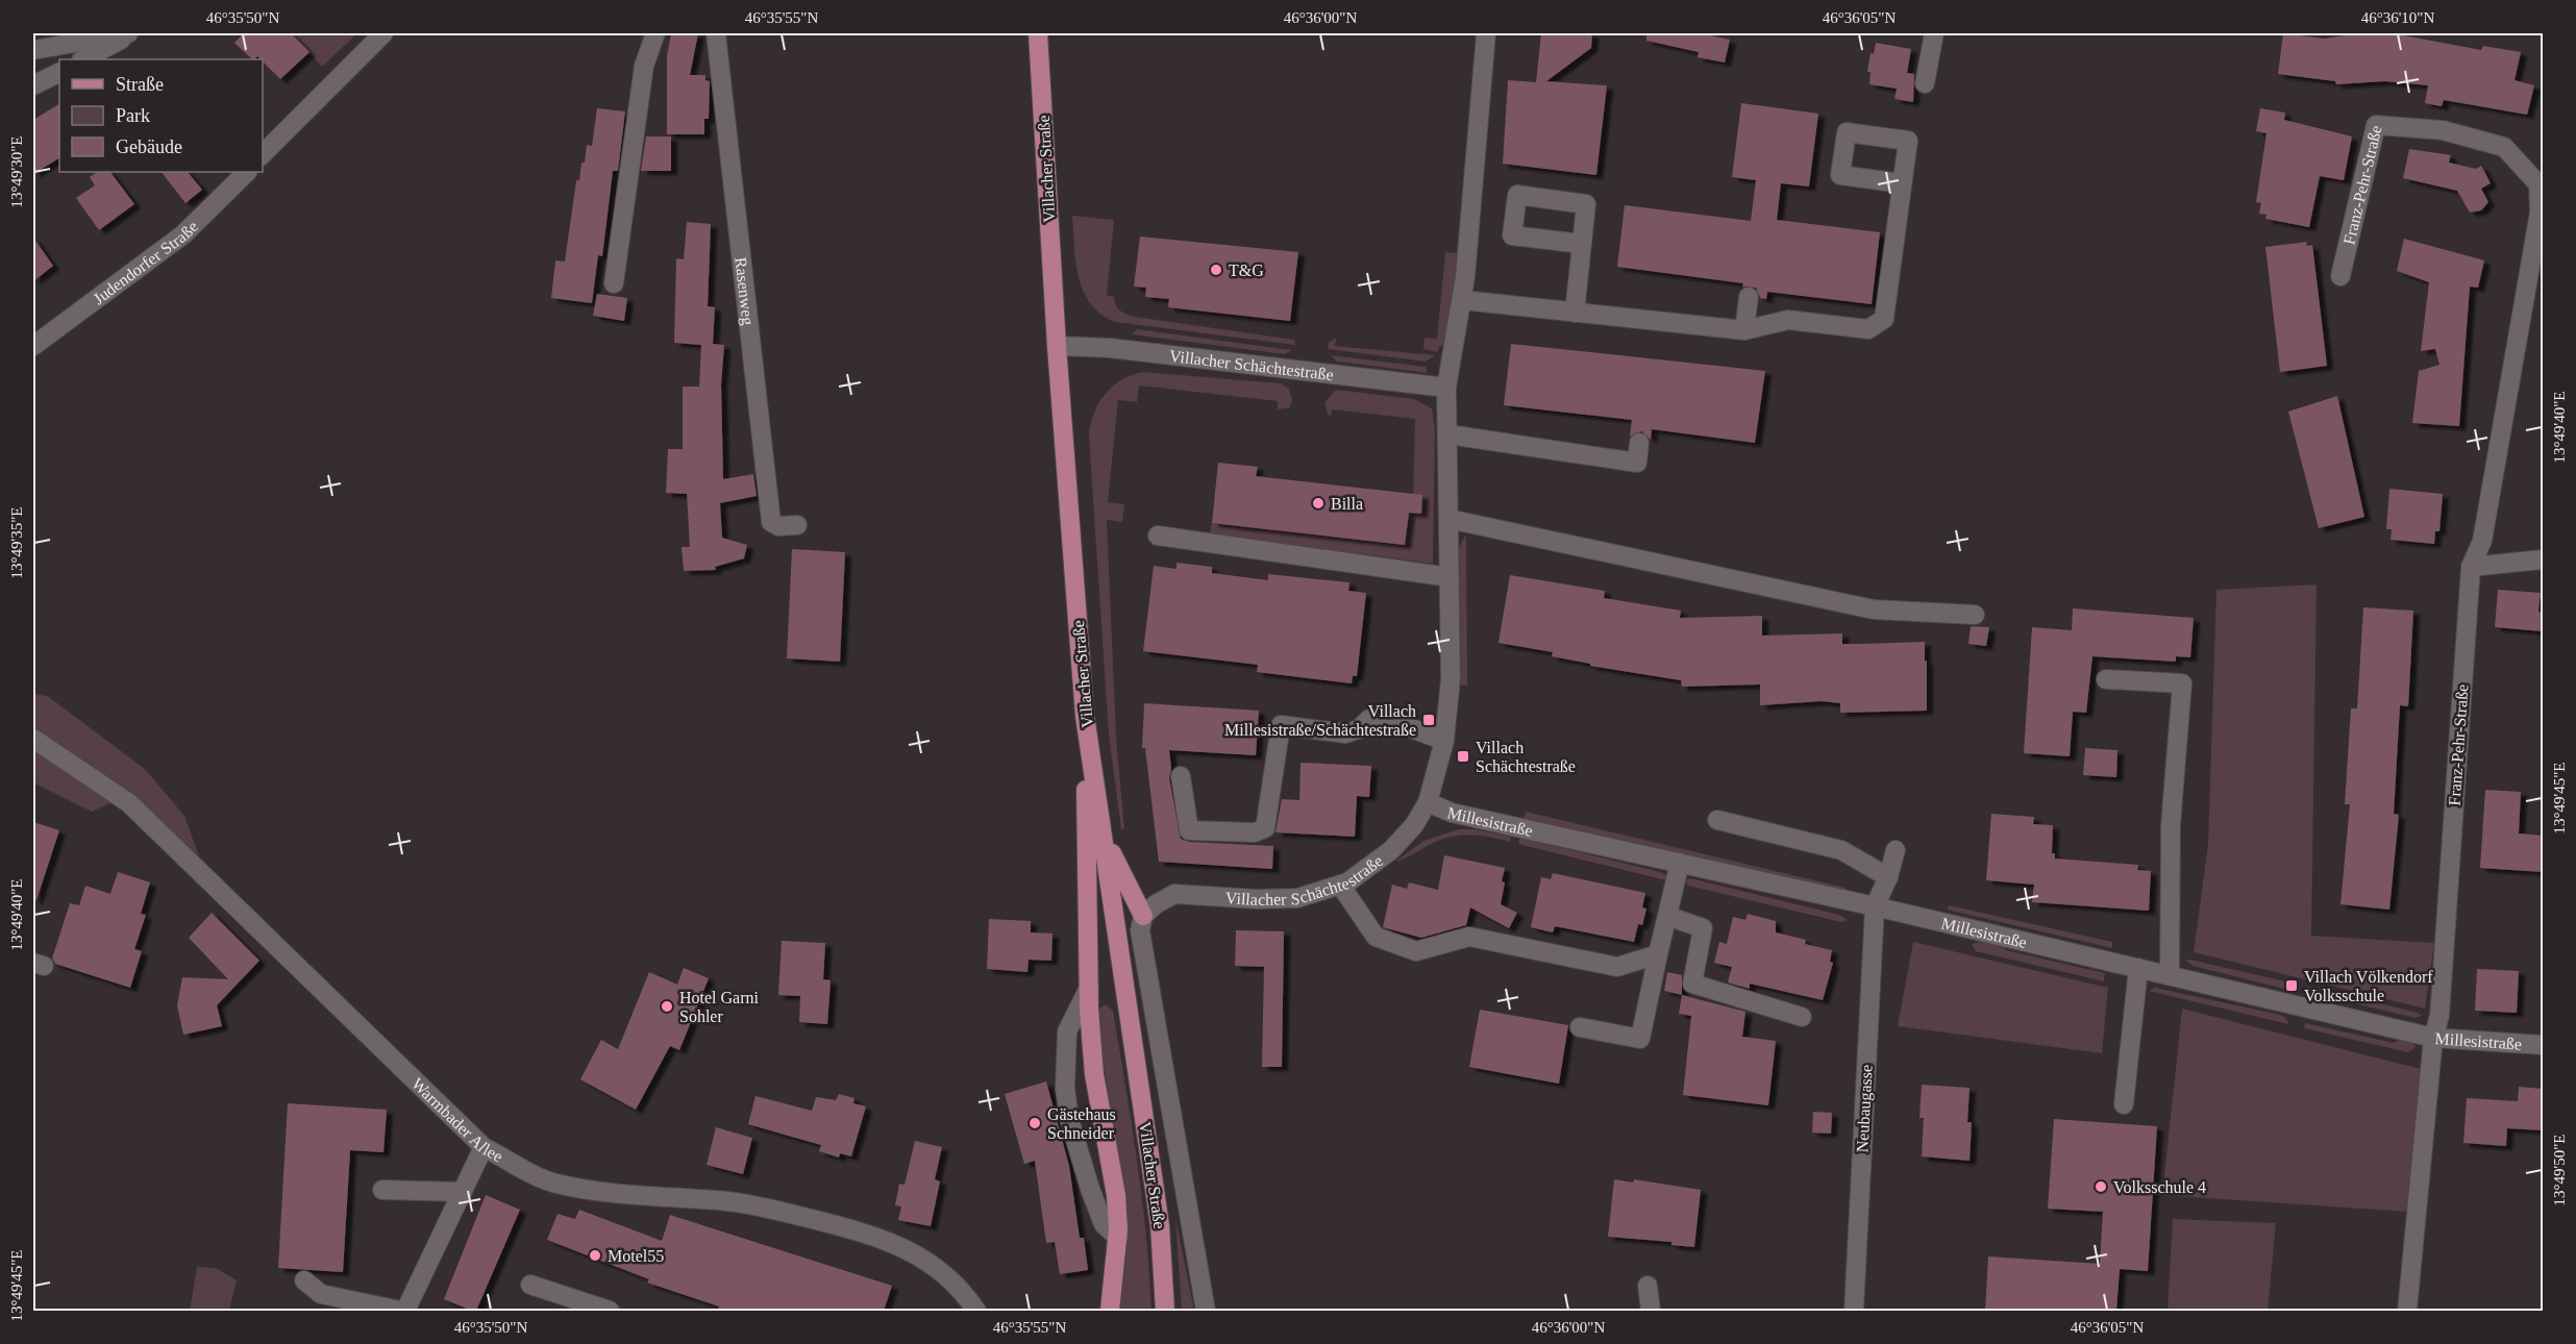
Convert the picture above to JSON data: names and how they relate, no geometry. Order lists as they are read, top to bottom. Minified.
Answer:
{"streets":{"main road":["Villacher Straße"],"street":["Franz-Pehr-Straße","Judendorfer Straße","Rasenweg","Villacher Schächtestraße","Millesistraße","Neubaugasse","Warmbader Allee"]},"crossings":[["Villacher Straße","Villacher Schächtestraße"],["Franz-Pehr-Straße","Millesistraße"],["Villacher Schächtestraße","Millesistraße"],["Millesistraße","Neubaugasse"]],"places":{"other":["T&G","Billa","Hotel Garni Sohler","Gästehaus Schneider","Volksschule 4","Motel55"],"transit":["Villach Millesistraße/Schächtestraße","Villach Schächtestraße","Villach Völkendorf Volksschule"]},"legend":["Straße","Park","Gebäude"],"coordinates":["46°35'50\"N","46°35'55\"N","46°36'00\"N","46°36'05\"N","46°36'10\"N","13°49'30\"E","13°49'40\"E","13°49'35\"E","13°49'45\"E","13°49'50\"E"]}
